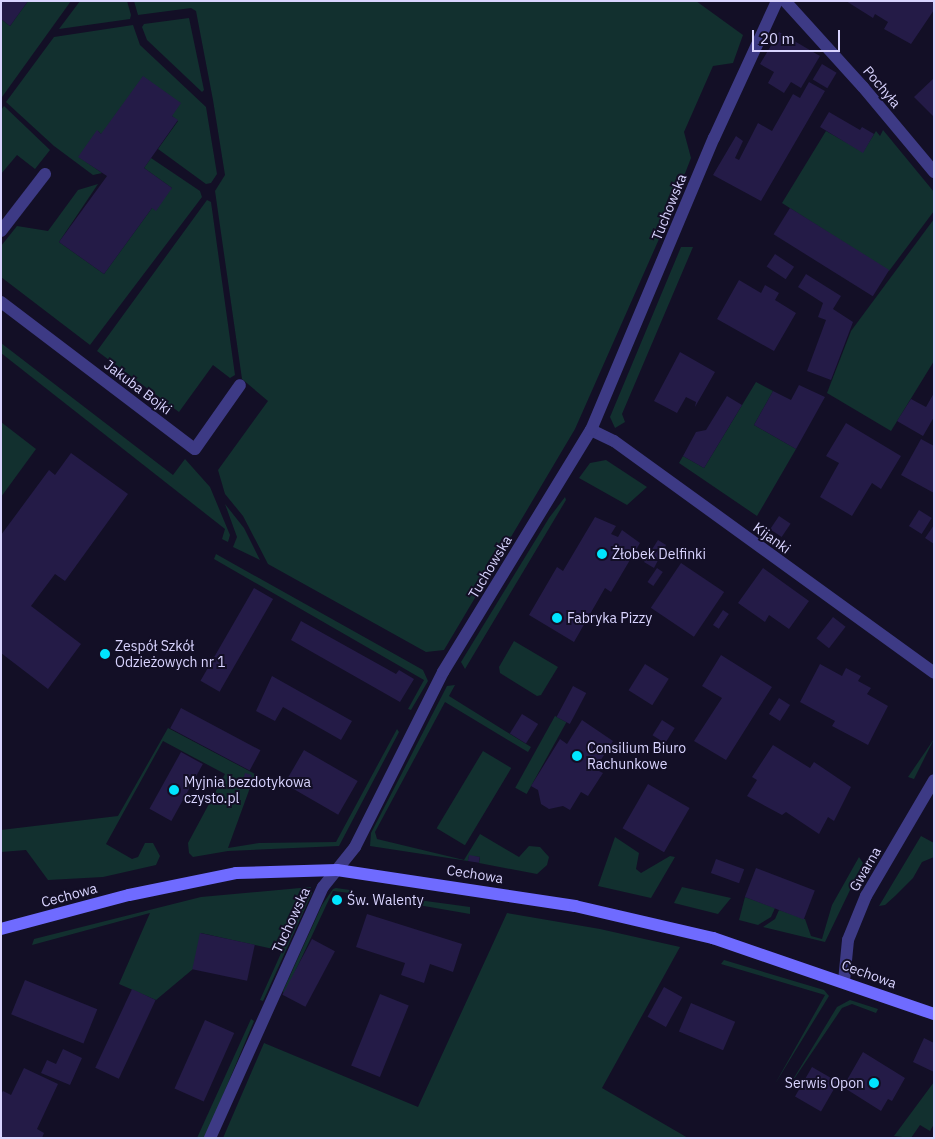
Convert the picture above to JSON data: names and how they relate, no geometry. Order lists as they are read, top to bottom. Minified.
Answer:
{"streets":{"street":["Pochyła","Tuchowska","Jakuba Bojki","Kijanki","Gwarna","Cechowa"]},"crossings":[["Tuchowska","Kijanki"],["Tuchowska","Cechowa"],["Gwarna","Cechowa"]],"places":["Żłobek Delfinki","Fabryka Pizzy","Zespół Szkół Odzieżowych nr 1","Consilium Biuro Rachunkowe","Myjnia bezdotykowa czysto.pl","Św. Walenty","Serwis Opon"],"scale_bar":"20 m"}
